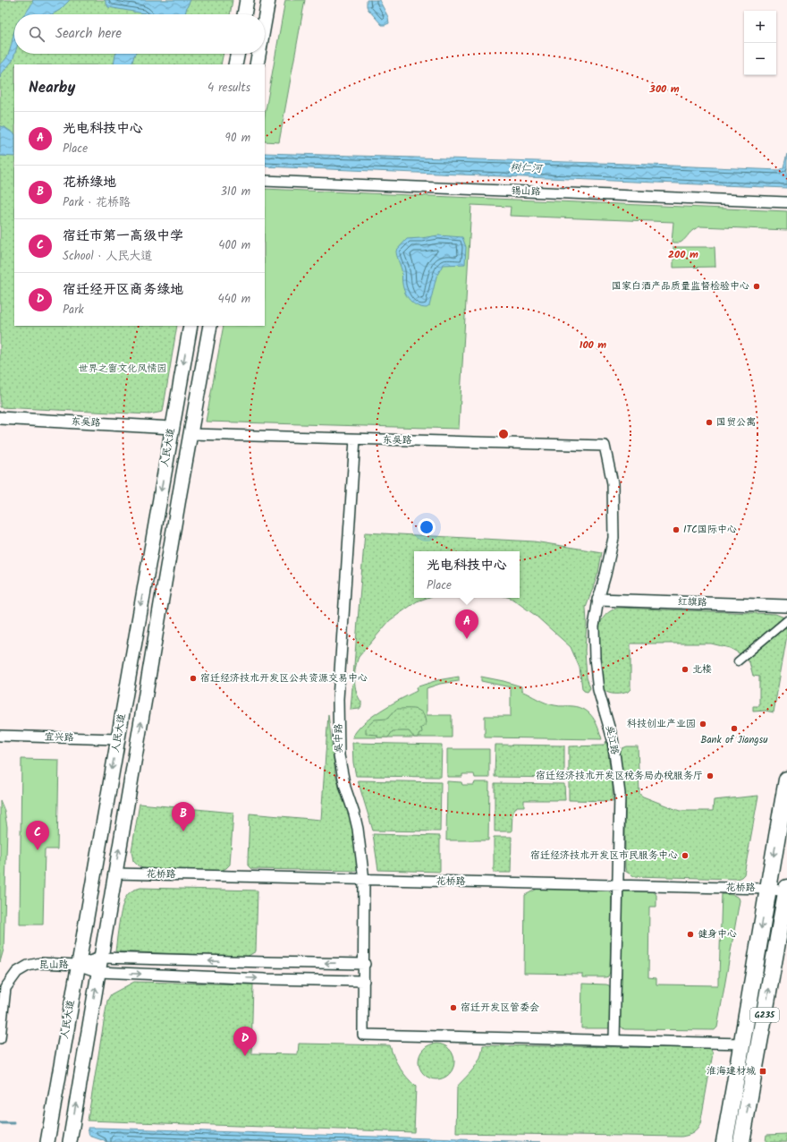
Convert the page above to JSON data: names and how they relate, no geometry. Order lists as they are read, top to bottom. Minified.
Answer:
{"streets":{"highway":["G235"],"main road":["人民大道"],"street":["锡山路","东吴路","红旗路","宜兴路","吴中路","吴江路","花桥路","昆山路"]},"crossings":[["东吴路","人民大道"],["东吴路","吴中路"],["东吴路","吴江路"],["人民大道","宜兴路"],["人民大道","花桥路"],["人民大道","昆山路"],["红旗路","吴江路"],["吴中路","吴江路"],["吴中路","花桥路"],["吴江路","花桥路"],["花桥路","G235"]],"water":["树仁河"],"parks":["世界之窗文化风情园"],"places":{"other":["国家白酒产品质量监督检验中心","国贸公寓","ITC国际中心","北楼","宿迁经济技术开发区公共资源交易中心","科技创业产业园","Bank of Jiangsu","宿迁经济技术开发区税务局办税服务厅","宿迁经济技术开发区市民服务中心","健身中心","宿迁开发区管委会"],"transit":["淮海建材城"]},"page":{"map_buttons":["+","−"],"search":"Search here","heading":["Nearby","4 results"],"list":[{"mark":"A","name":"光电科技中心","note":"Place","value":"90 m"},{"mark":"B","name":"花桥绿地","note":"Park · 花桥路","value":"310 m"},{"mark":"C","name":"宿迁市第一高级中学","note":"School · 人民大道","value":"400 m"},{"mark":"D","name":"宿迁经开区商务绿地","note":"Park","value":"440 m"}],"popup":["光电科技中心","Place"],"pins":["A","B","C","D"]},"rings":["300 m","200 m","100 m"]}
